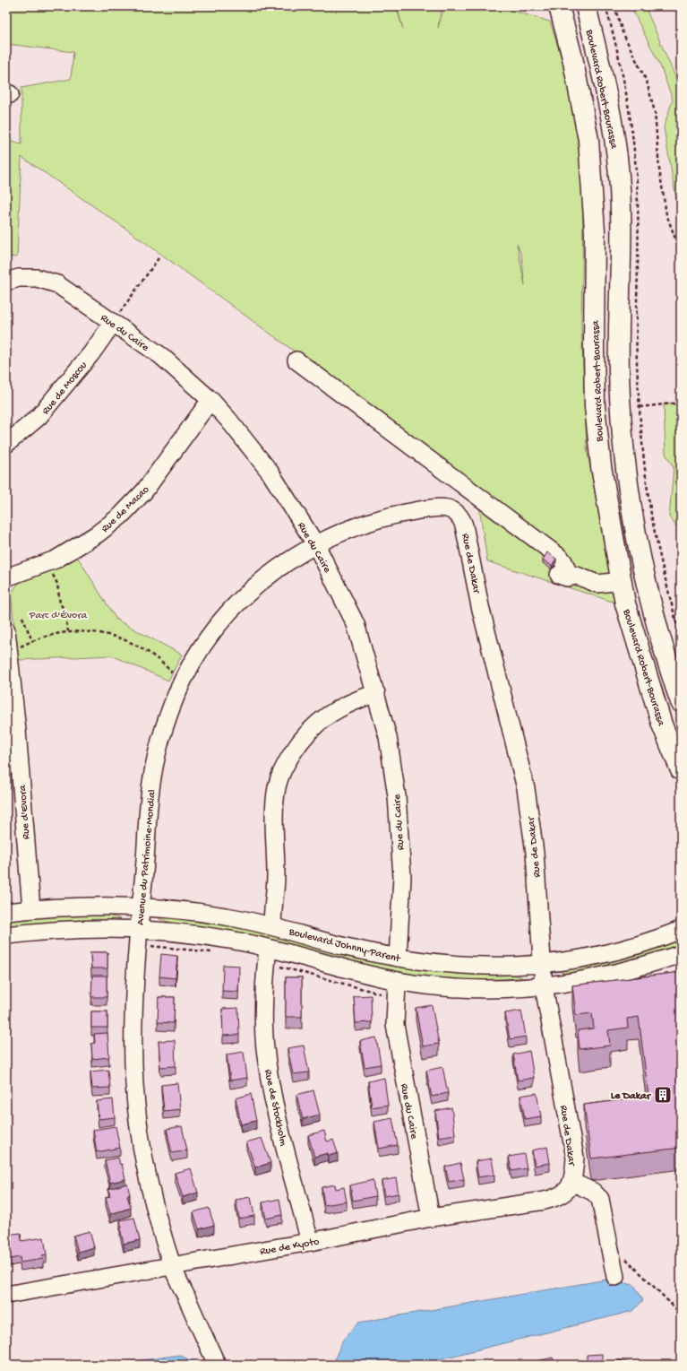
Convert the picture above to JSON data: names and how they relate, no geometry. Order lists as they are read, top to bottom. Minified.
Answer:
{"streets":{"highway":["Boulevard Robert-Bourassa"],"street":["Rue du Caire","Rue de Moscou","Rue de Macao","Rue de Dakar","Rue d'Evora","Avenue du Patrimoine-Mondial","Boulevard Johnny-Parent","Rue de Stockholm","Rue de Kyoto"]},"crossings":[["Rue du Caire","Rue de Moscou"],["Rue du Caire","Rue de Macao"],["Rue du Caire","Avenue du Patrimoine-Mondial"],["Rue du Caire","Boulevard Johnny-Parent"],["Rue du Caire","Rue de Kyoto"],["Rue de Dakar","Avenue du Patrimoine-Mondial"],["Rue de Dakar","Boulevard Johnny-Parent"],["Rue de Dakar","Rue de Kyoto"],["Rue d'Evora","Boulevard Johnny-Parent"],["Avenue du Patrimoine-Mondial","Boulevard Johnny-Parent"],["Avenue du Patrimoine-Mondial","Rue de Kyoto"],["Boulevard Johnny-Parent","Rue de Stockholm"],["Rue de Stockholm","Rue de Kyoto"]],"parks":["Parc d'Évora"],"places":{"building":["Le Dakar"]}}
